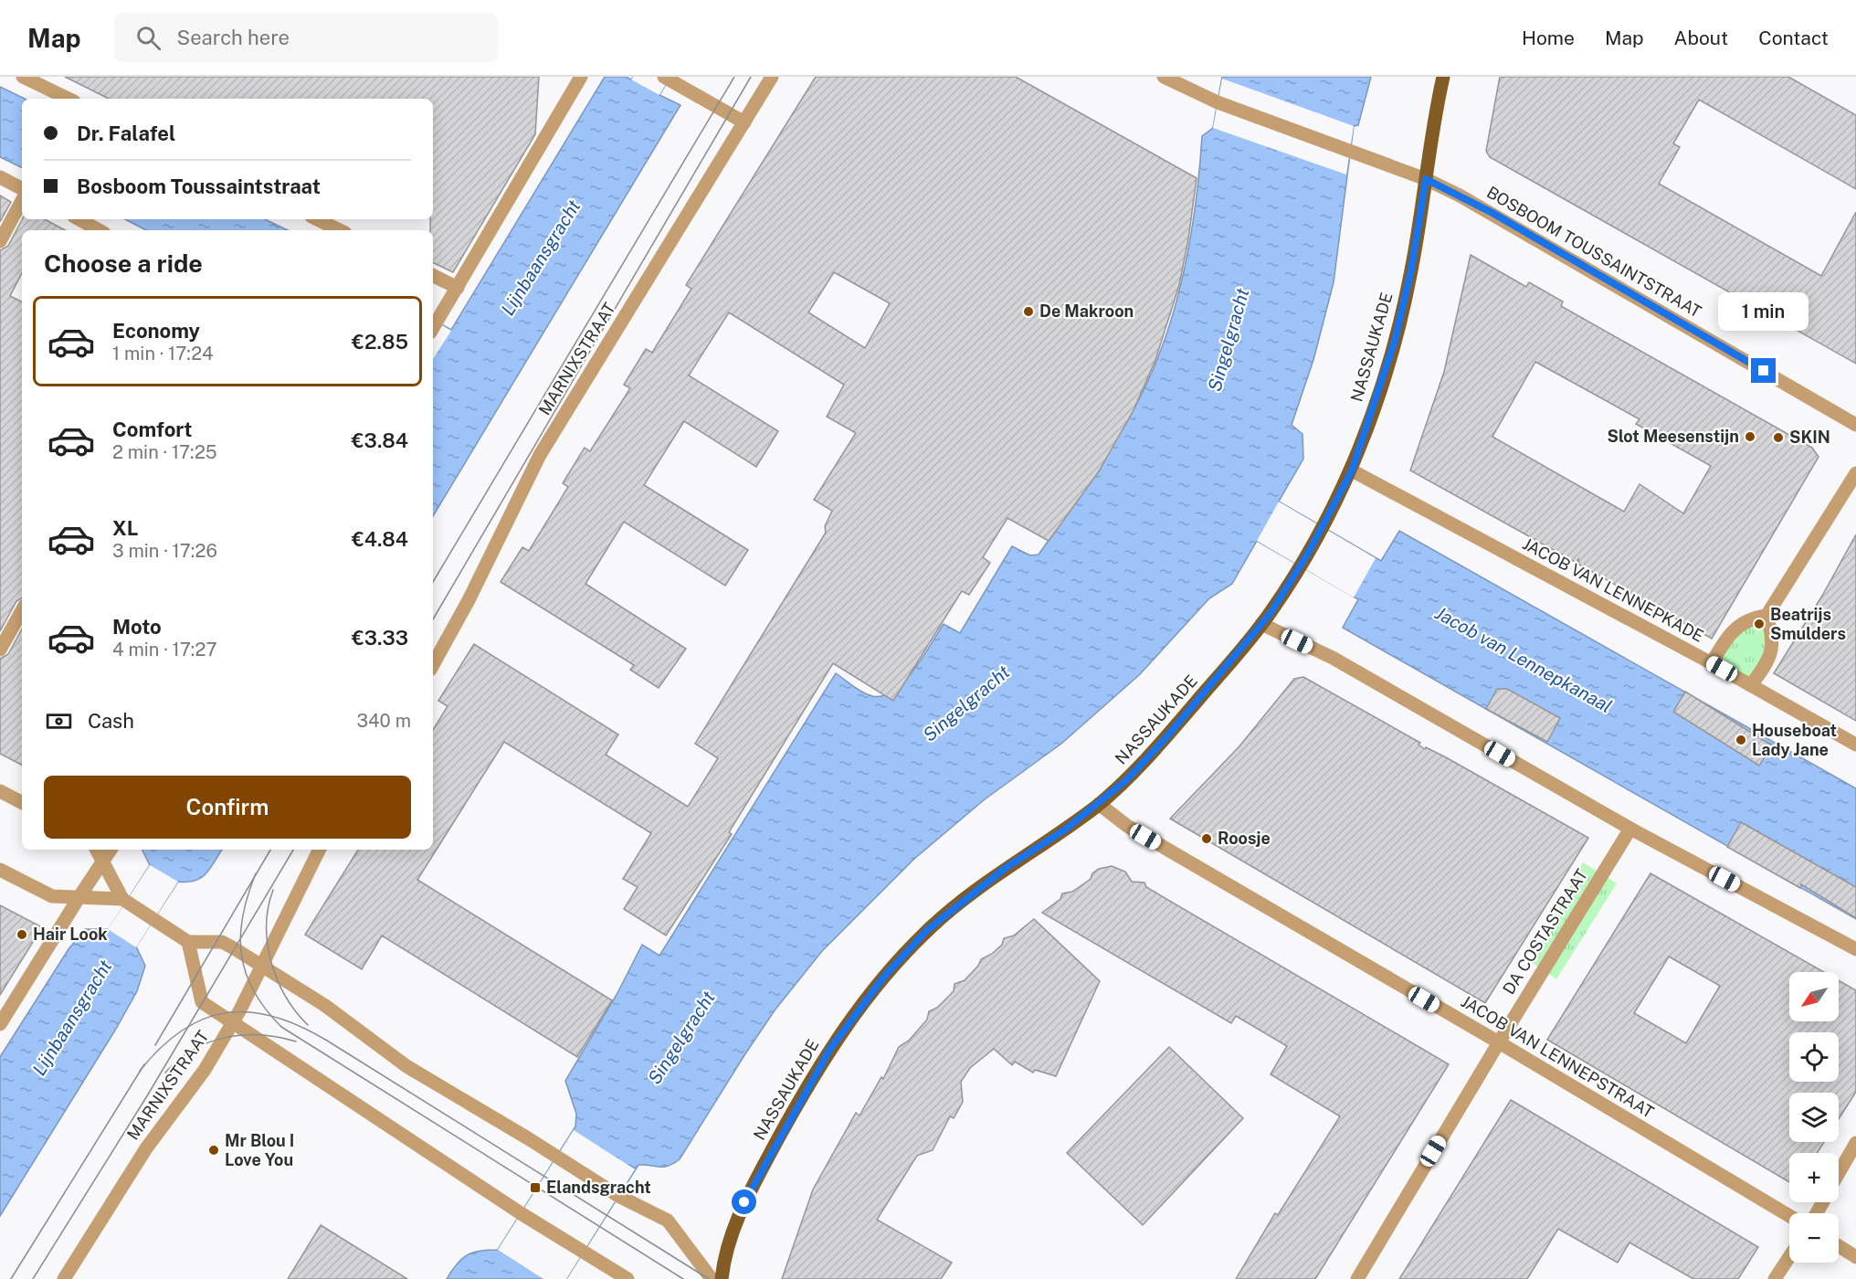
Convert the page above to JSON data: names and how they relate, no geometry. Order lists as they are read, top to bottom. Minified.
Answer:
{"streets":{"main road":["NASSAUKADE"],"street":["BOSBOOM TOUSSAINTSTRAAT","MARNIXSTRAAT","JACOB VAN LENNEPKADE","DA COSTASTRAAT","JACOB VAN LENNEPSTRAAT"]},"crossings":[["BOSBOOM TOUSSAINTSTRAAT","NASSAUKADE"],["NASSAUKADE","JACOB VAN LENNEPKADE"],["NASSAUKADE","JACOB VAN LENNEPSTRAAT"],["DA COSTASTRAAT","JACOB VAN LENNEPSTRAAT"]],"water":["Lijnbaansgracht","Singelgracht","Jacob van Lennepkanaal"],"places":{"other":["De Makroon","Slot Meesenstijn","SKIN","Beatrijs Smulders","Houseboat Lady Jane","Roosje","Hair Look","Mr Blou I Love You"],"transit":["Elandsgracht"]},"north":"bottom left","page":{"header":"Map","search":"Search here","nav":["Home","Map","About","Contact"],"banner":["Dr. Falafel","Bosboom Toussaintstraat"],"heading":"Choose a ride","bubble":"1 min","list":[{"name":"Economy","note":"1 min · 17:24","value":"€2.85"},{"name":"Comfort","note":"2 min · 17:25","value":"€3.84"},{"name":"XL","note":"3 min · 17:26","value":"€4.84"},{"name":"Moto","note":"4 min · 17:27","value":"€3.33"}],"pay":["Cash","340 m"],"buttons":"Confirm","map_buttons":["+","−"]}}
